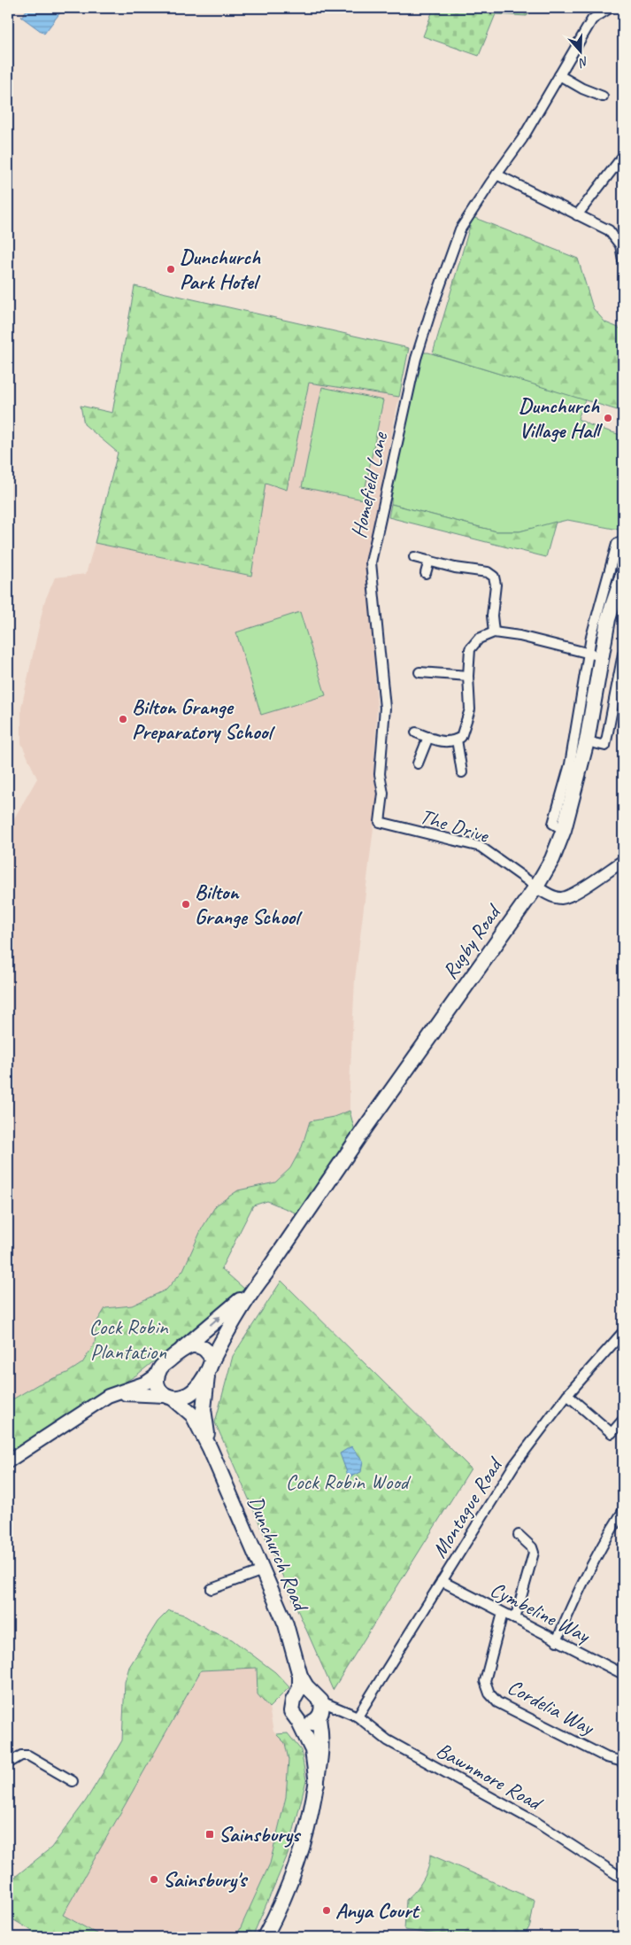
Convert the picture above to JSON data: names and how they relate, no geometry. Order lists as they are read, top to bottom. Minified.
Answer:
{"streets":{"main road":["Rugby Road","Dunchurch Road"],"street":["Homefield Lane","The Drive","Montague Road","Cymbeline Way","Cordelia Way","Bawnmore Road"]},"crossings":[["Homefield Lane","The Drive"],["The Drive","Rugby Road"],["Rugby Road","Dunchurch Road"],["Montague Road","Cymbeline Way"],["Montague Road","Bawnmore Road"],["Dunchurch Road","Bawnmore Road"],["Cymbeline Way","Cordelia Way"]],"parks":["Cock Robin Plantation","Cock Robin Wood"],"places":{"other":["Dunchurch Park Hotel","Dunchurch Village Hall","Bilton Grange Preparatory School","Bilton Grange School","Sainsbury's","Anya Court"],"transit":["Sainsburys"]},"north":"bottom"}
